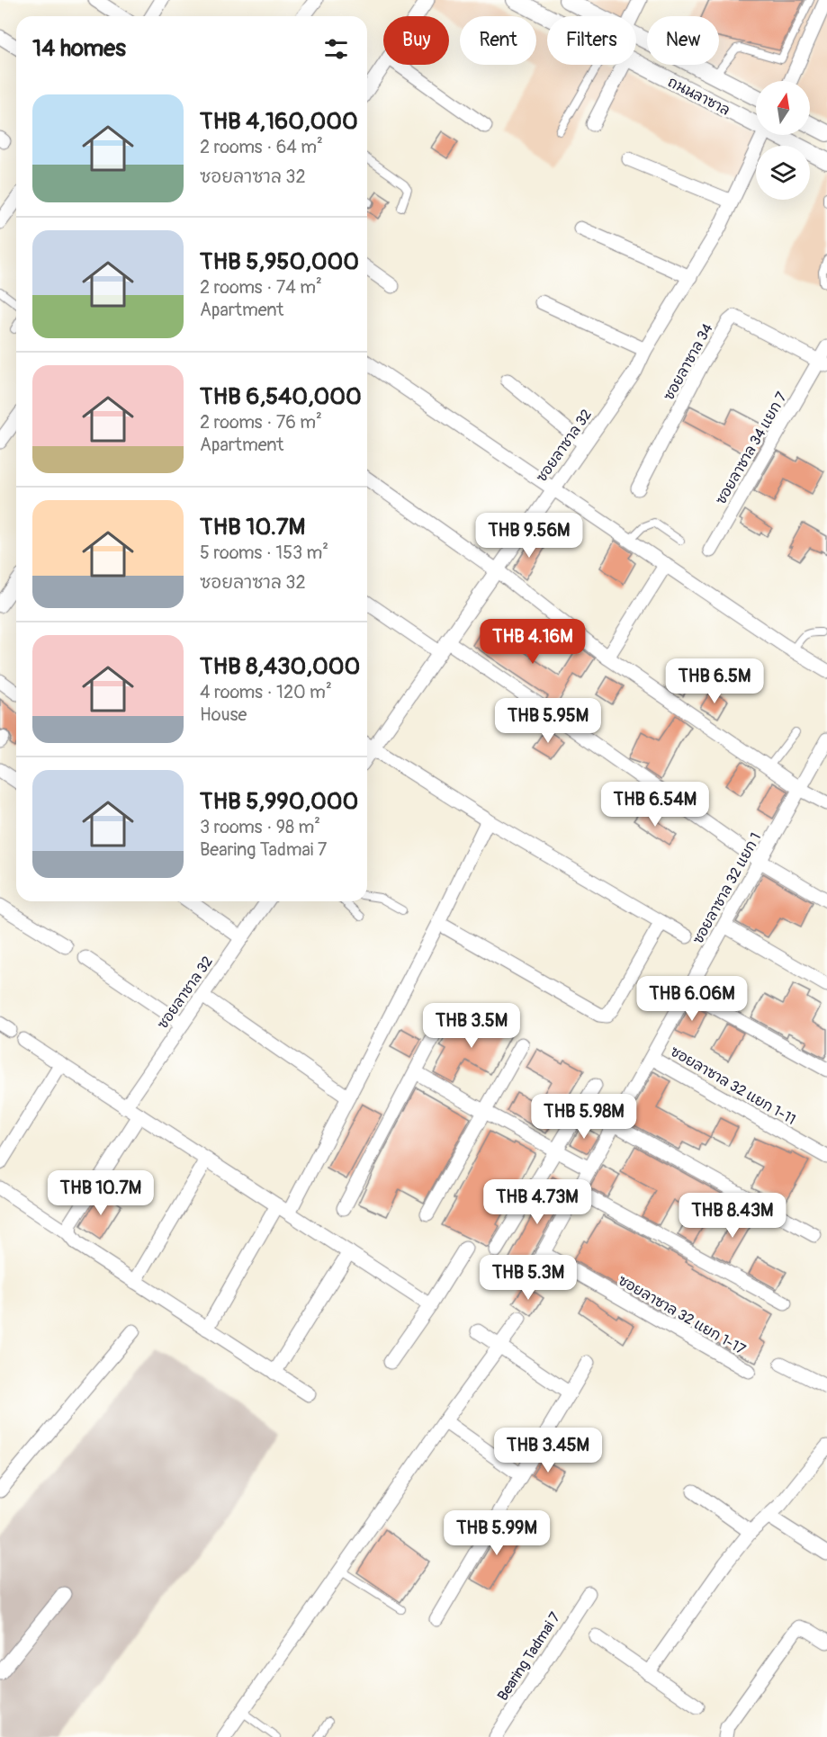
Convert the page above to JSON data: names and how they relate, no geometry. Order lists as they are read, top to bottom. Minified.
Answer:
{"streets":{"street":["ถนนลาซาล","ซอยลาซาล 34","ซอยลาซาล 32","ซอยลาซาล 34 แยก 7","ซอยลาซาล 32 แยก 1","ซอยลาซาล 32 แยก 1-11","ซอยลาซาล 32 แยก 1-17","Bearing Tadmai 7"]},"crossings":[["ซอยลาซาล 34","ซอยลาซาล 34 แยก 7"],["ซอยลาซาล 32 แยก 1","ซอยลาซาล 32 แยก 1-11"],["ซอยลาซาล 32 แยก 1","ซอยลาซาล 32 แยก 1-17"]],"north":"top","page":{"chip":["Buy","Rent","Filters","New"],"heading":"14 homes","list":[{"name":"THB 4,160,000","note":"2 rooms · 64 m² · ซอยลาซาล 32"},{"name":"THB 5,950,000","note":"2 rooms · 74 m² · Apartment"},{"name":"THB 6,540,000","note":"2 rooms · 76 m² · Apartment"},{"name":"THB 10.7M","note":"5 rooms · 153 m² · ซอยลาซาล 32"},{"name":"THB 8,430,000","note":"4 rooms · 120 m² · House"},{"name":"THB 5,990,000","note":"3 rooms · 98 m² · Bearing Tadmai 7"}],"price":["THB 9.56M","THB 4.16M","THB 6.5M","THB 5.95M","THB 6.54M","THB 6.06M","THB 3.5M","THB 5.98M","THB 10.7M","THB 4.73M","THB 8.43M","THB 5.3M","THB 3.45M","THB 5.99M"]}}
